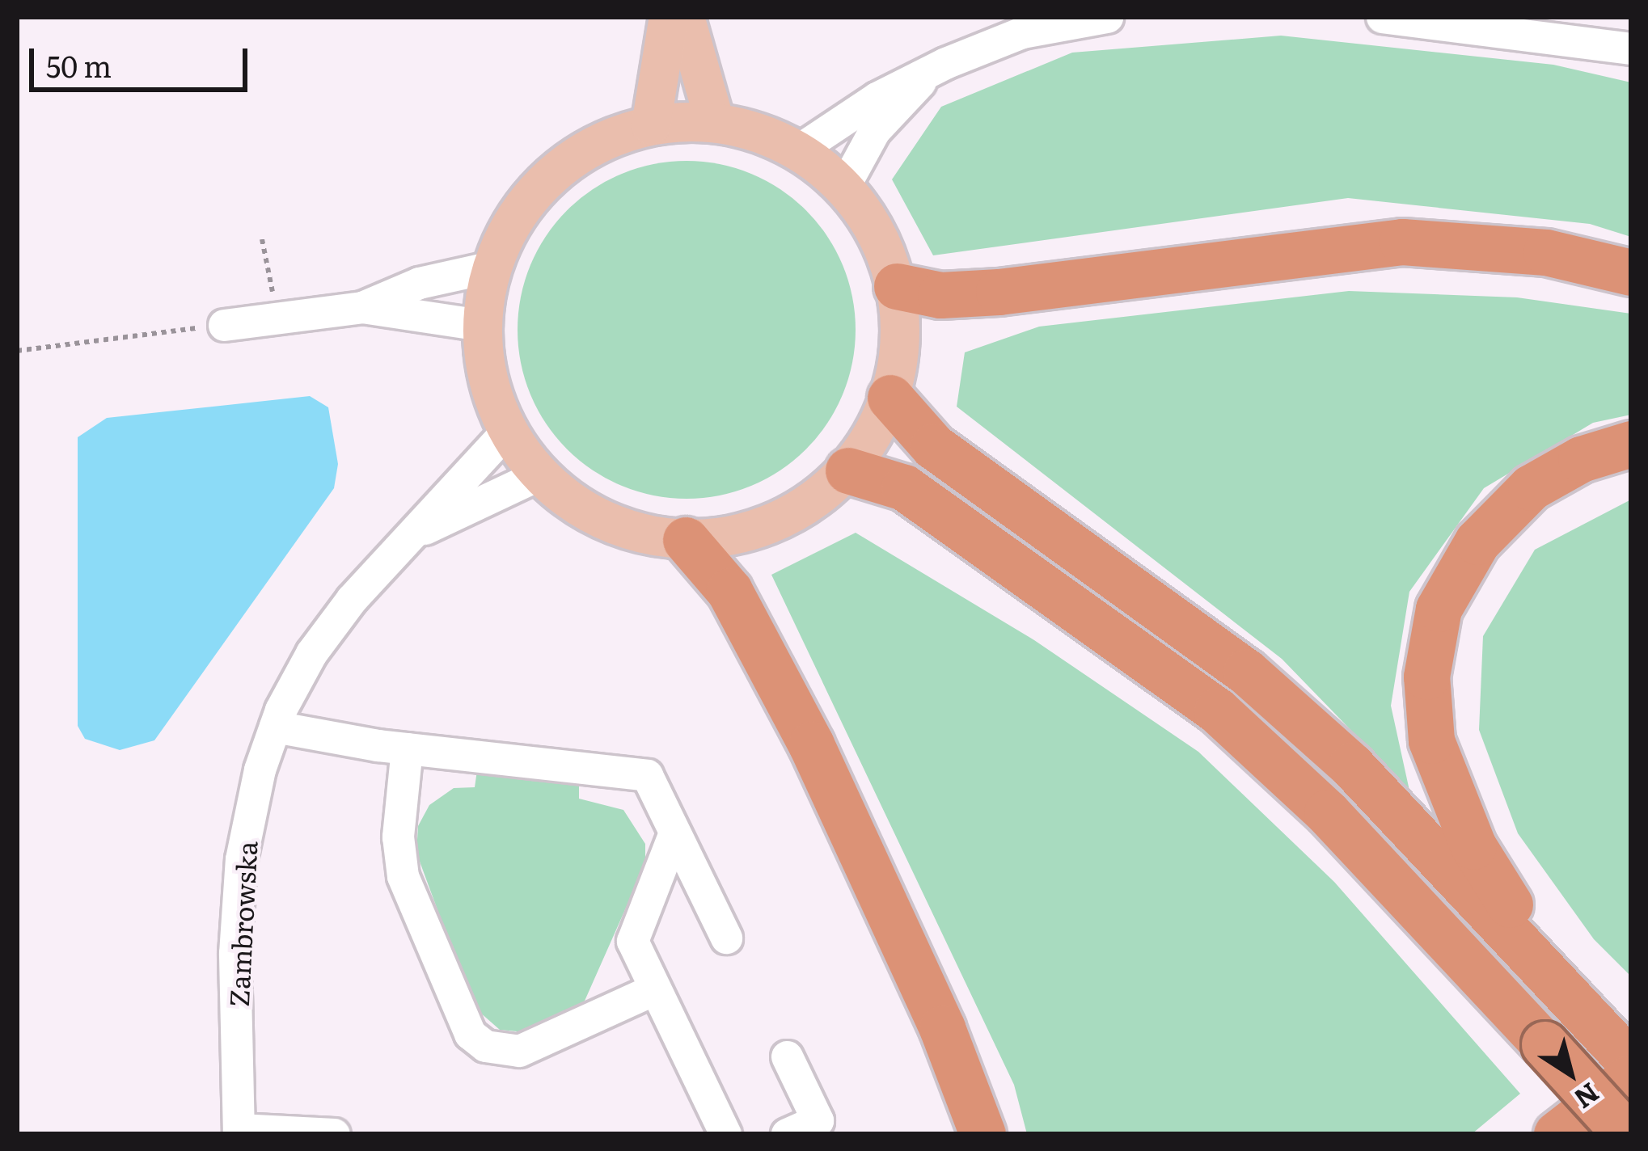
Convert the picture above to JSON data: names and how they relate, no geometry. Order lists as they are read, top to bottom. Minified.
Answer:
{"streets":{"street":["Zambrowska"]},"scale_bar":"50 m","north":"bottom right"}
